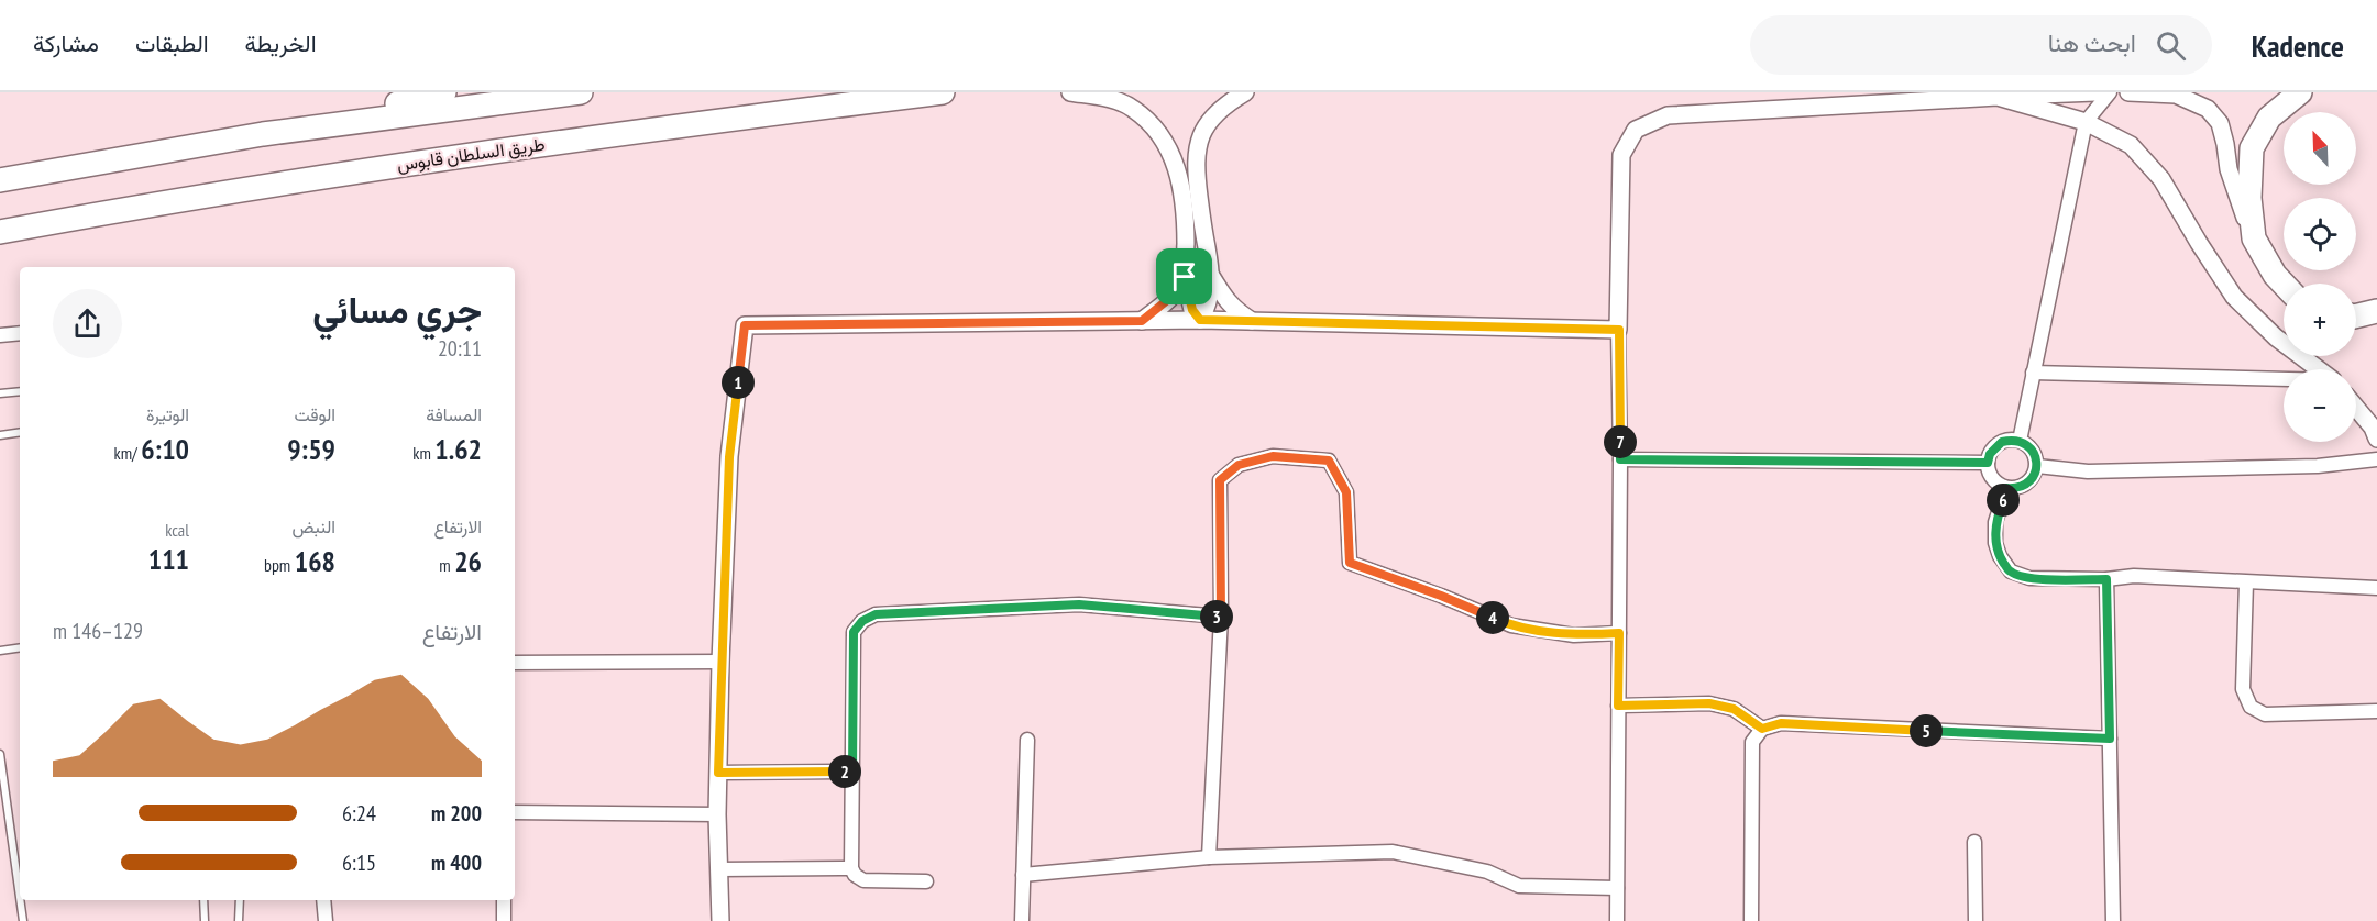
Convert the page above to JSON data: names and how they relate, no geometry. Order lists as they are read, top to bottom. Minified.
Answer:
{"streets":{"highway":["طريق السلطان قابوس"]},"north":"top left","page":{"header":"Kadence","search":"ابحث هنا","nav":["الخريطة","الطبقات","مشاركة"],"map_buttons":["+","−"],"heading":["جري مسائي","20:11"],"pins":["1","7","6","3","4","5","2"],"stats":[["المسافة","1.62 km"],["الوقت","9:59"],["الوتيرة","6:10 /km"],["الارتفاع","26 m"],["النبض","168 bpm"],["kcal","111"]],"chart":["الارتفاع","129–146 m"],"list":[{"name":"200 m","note":"6:24"},{"name":"400 m","note":"6:15"}]}}
